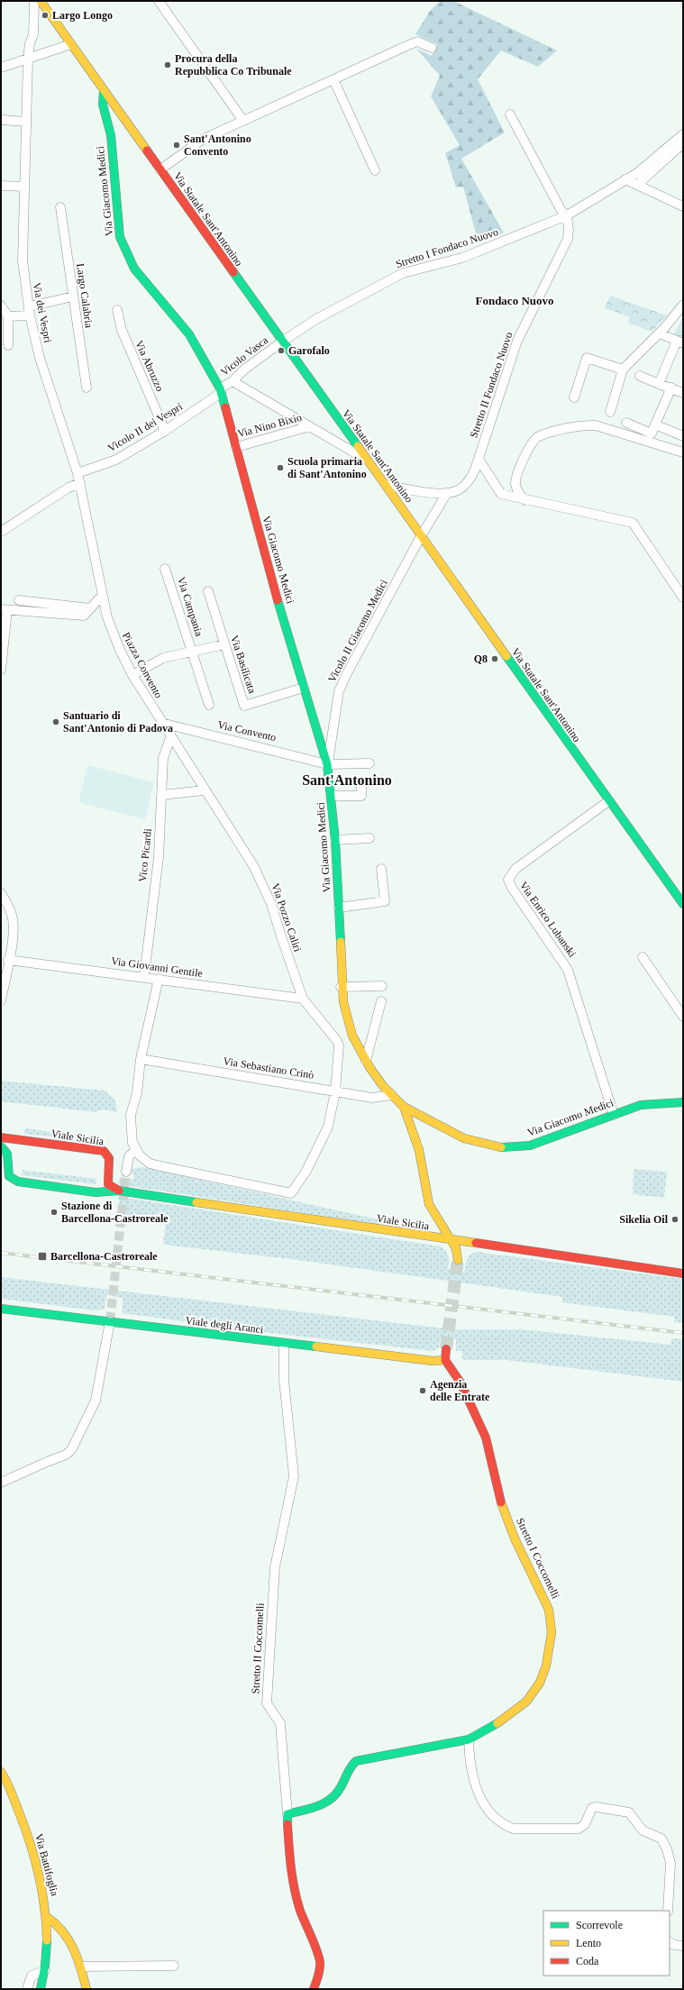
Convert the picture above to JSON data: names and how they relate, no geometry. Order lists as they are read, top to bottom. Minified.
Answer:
{"streets":{"street":["Via Giacomo Medici","Via Statale Sant'Antonino","Stretto I Fondaco Nuovo","Largo Calabria","Via dei Vespri","Vicolo Vasca","Via Abruzzo","Stretto II Fondaco Nuovo","Via Nino Bixio","Vicolo II dei Vespri","Via Campania","Vicolo II Giacomo Medici","Via Basilicata","Piazza Convento","Via Convento","Vico Picardi","Via Pozzo Caliri","Via Enrico Lubanski","Via Giovanni Gentile","Via Sebastiano Crinò","Viale Sicilia","Viale degli Aranci","Stretto I Coccomelli","Stretto II Coccomelli","Via Battifoglia"]},"crossings":[["Via Giacomo Medici","Via Statale Sant'Antonino"],["Via Giacomo Medici","Vicolo Vasca"],["Via Giacomo Medici","Via Nino Bixio"],["Via Giacomo Medici","Vicolo II dei Vespri"],["Via Giacomo Medici","Vicolo II Giacomo Medici"],["Via Giacomo Medici","Via Basilicata"],["Via Giacomo Medici","Via Convento"],["Via Giacomo Medici","Via Enrico Lubanski"],["Via Giacomo Medici","Via Sebastiano Crinò"],["Via Statale Sant'Antonino","Stretto I Fondaco Nuovo"],["Via Statale Sant'Antonino","Vicolo Vasca"],["Via Statale Sant'Antonino","Vicolo II Giacomo Medici"],["Via Statale Sant'Antonino","Via Enrico Lubanski"],["Stretto I Fondaco Nuovo","Vicolo Vasca"],["Stretto I Fondaco Nuovo","Stretto II Fondaco Nuovo"],["Via dei Vespri","Vicolo II dei Vespri"],["Via dei Vespri","Piazza Convento"],["Vicolo Vasca","Vicolo II dei Vespri"],["Via Abruzzo","Vicolo II dei Vespri"],["Stretto II Fondaco Nuovo","Vicolo II Giacomo Medici"],["Via Campania","Via Basilicata"],["Via Campania","Piazza Convento"],["Vicolo II Giacomo Medici","Via Convento"],["Piazza Convento","Via Convento"],["Piazza Convento","Via Pozzo Caliri"],["Via Convento","Via Pozzo Caliri"],["Vico Picardi","Via Pozzo Caliri"],["Vico Picardi","Via Giovanni Gentile"],["Via Pozzo Caliri","Via Giovanni Gentile"],["Viale degli Aranci","Stretto I Coccomelli"],["Viale degli Aranci","Stretto II Coccomelli"],["Stretto I Coccomelli","Stretto II Coccomelli"]],"districts":["Fondaco Nuovo","Sant'Antonino"],"places":{"other":["Largo Longo","Procura della Repubblica Co Tribunale","Sant'Antonino Convento","Garofalo","Scuola primaria di Sant'Antonino","Q8","Santuario di Sant'Antonio di Padova","Stazione di Barcellona-Castroreale","Sikelia Oil","Agenzia delle Entrate"],"transit":["Barcellona-Castroreale"]},"legend":["Scorrevole","Lento","Coda"]}
